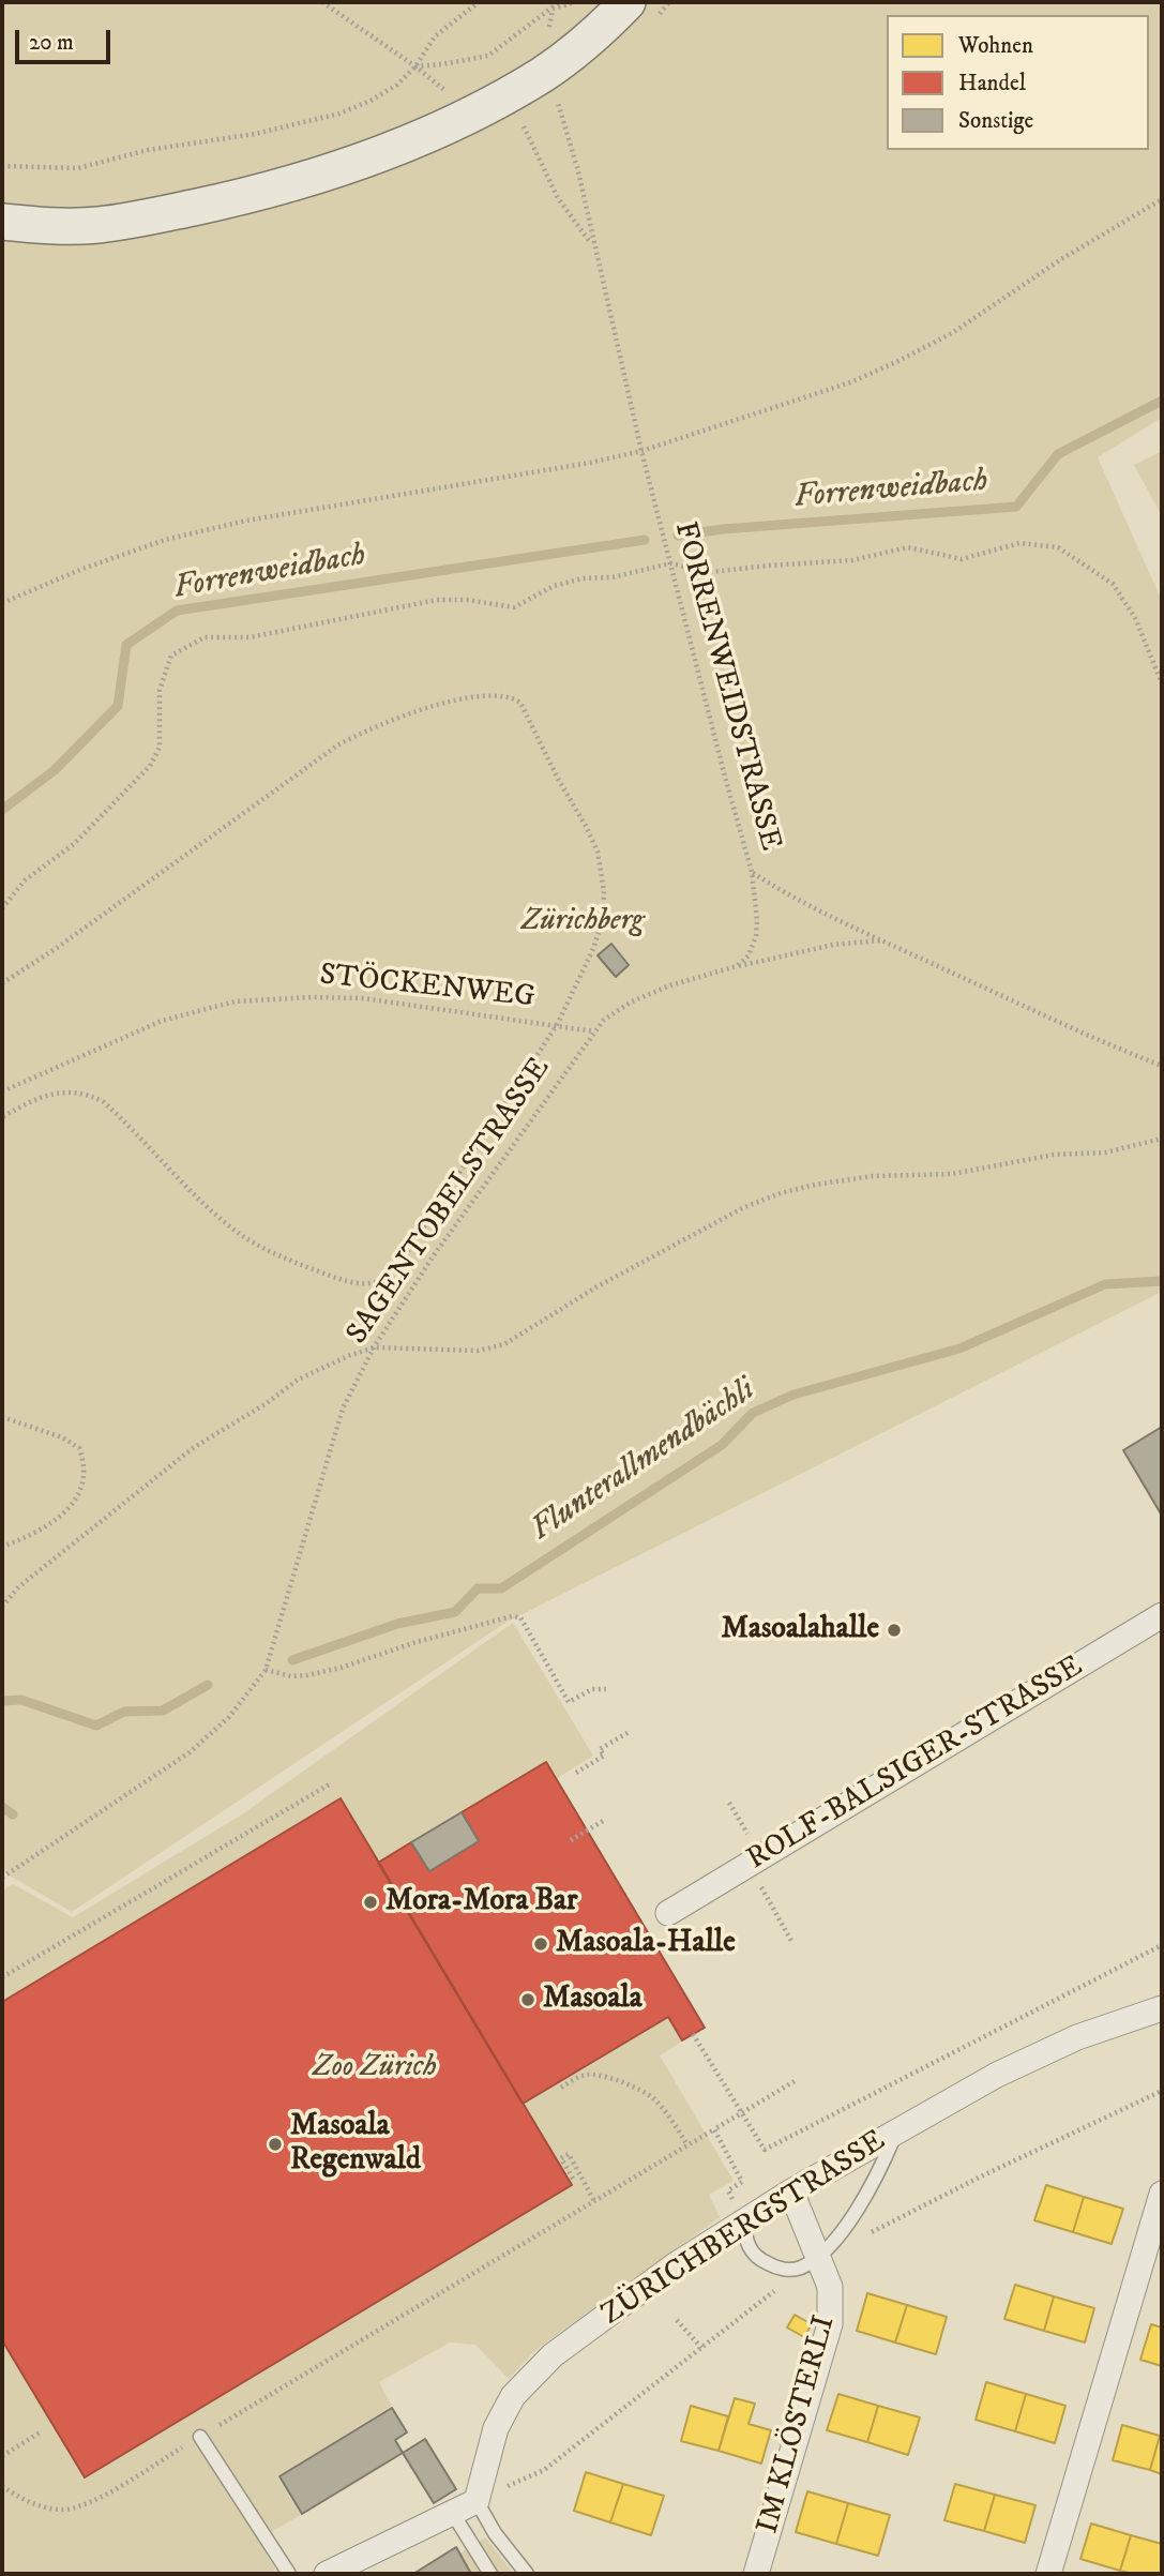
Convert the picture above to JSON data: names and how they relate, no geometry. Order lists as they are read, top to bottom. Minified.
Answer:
{"streets":{"street":["ROLF-BALSIGER-STRASSE","ZÜRICHBERGSTRASSE","IM KLÖSTERLI"],"path":["FORRENWEIDSTRASSE","STÖCKENWEG","SAGENTOBELSTRASSE"]},"crossings":[["FORRENWEIDSTRASSE","SAGENTOBELSTRASSE"],["STÖCKENWEG","SAGENTOBELSTRASSE"],["ZÜRICHBERGSTRASSE","IM KLÖSTERLI"]],"water":["Forrenweidbach","Flunterallmendbächli"],"parks":["Zürichberg","Zoo Zürich"],"places":["Masoalahalle","Mora-Mora Bar","Masoala-Halle","Masoala","Masoala Regenwald"],"legend":["Wohnen","Handel","Sonstige"],"scale_bar":"20 m"}
